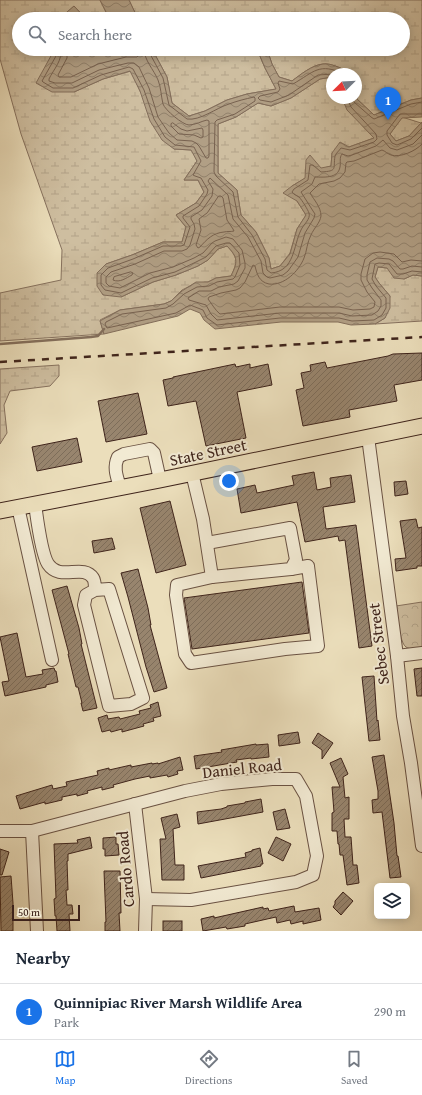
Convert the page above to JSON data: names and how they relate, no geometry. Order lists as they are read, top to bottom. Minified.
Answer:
{"streets":{"main road":["State Street"],"street":["Sebec Street","Daniel Road","Cardo Road"]},"crossings":[["State Street","Sebec Street"],["Daniel Road","Cardo Road"]],"scale_bar":"50 m","north":"bottom left","page":{"search":"Search here","pins":"1","scale":"50 m","heading":"Nearby","list":[{"mark":"1","name":"Quinnipiac River Marsh Wildlife Area","note":"Park","value":"290 m"}],"nav":["Map","Directions","Saved"]}}
